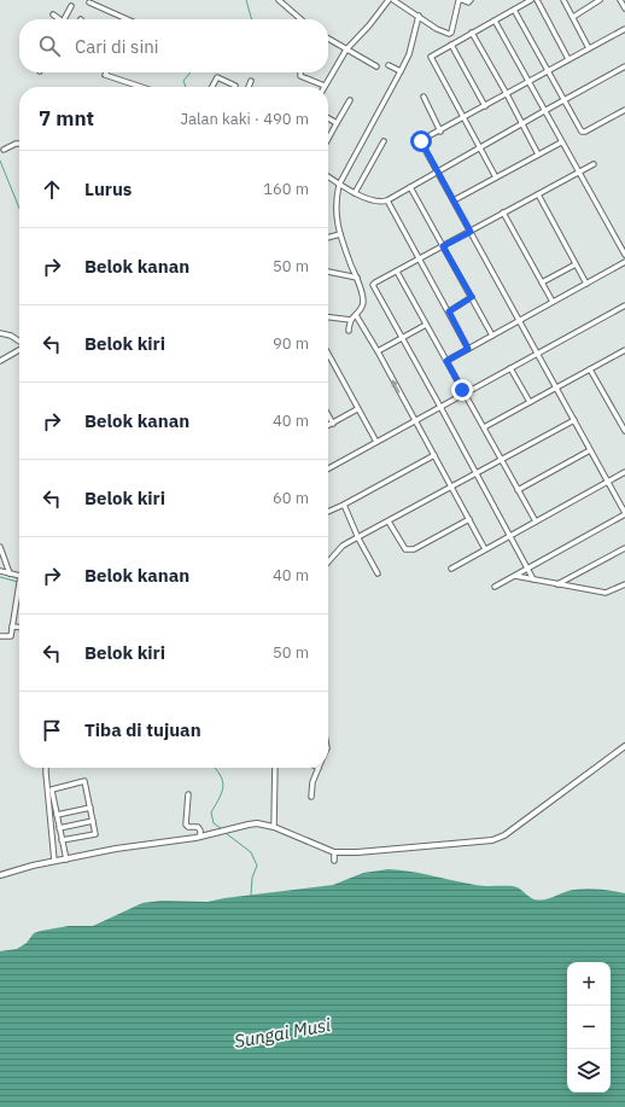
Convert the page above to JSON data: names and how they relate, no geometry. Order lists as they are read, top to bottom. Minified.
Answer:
{"water":["Sungai Musi"],"page":{"search":"Cari di sini","heading":["7 mnt","Jalan kaki · 490 m"],"list":[["Lurus","160 m"],["Belok kanan","50 m"],["Belok kiri","90 m"],["Belok kanan","40 m"],["Belok kiri","60 m"],["Belok kanan","40 m"],["Belok kiri","50 m"],"Tiba di tujuan"],"map_buttons":["+","−"]}}
